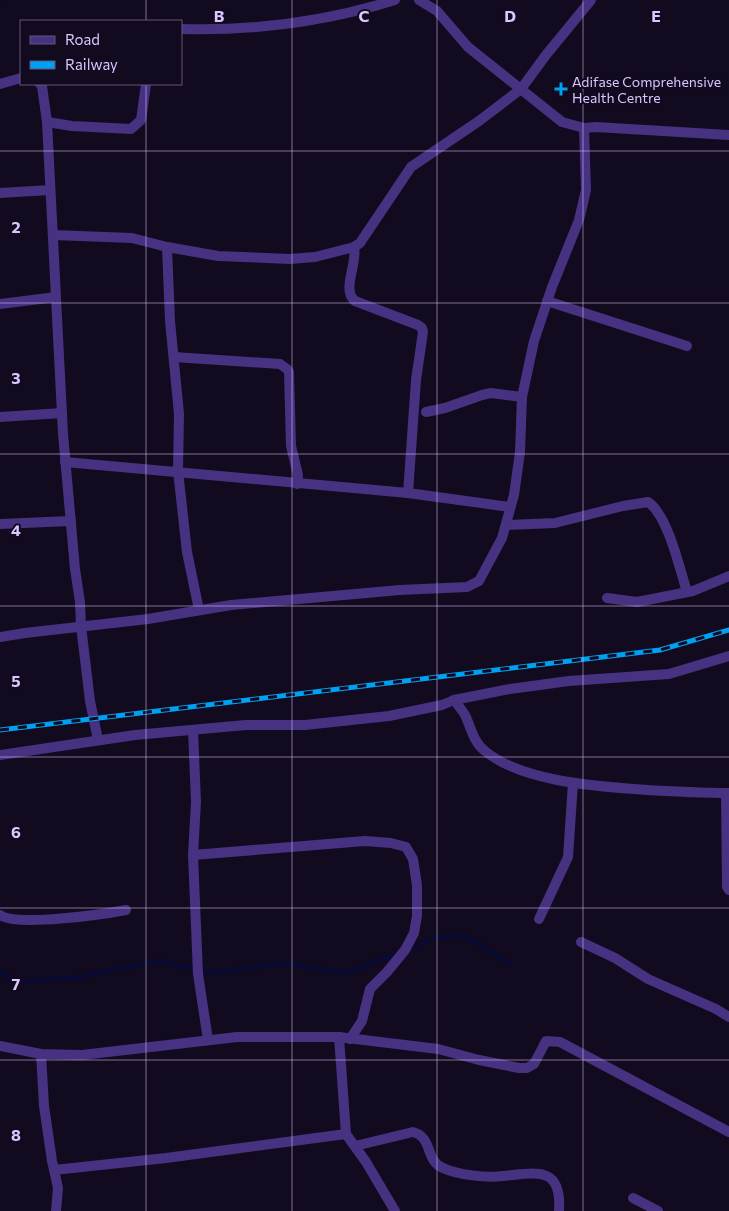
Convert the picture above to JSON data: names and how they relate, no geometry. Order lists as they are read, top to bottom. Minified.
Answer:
{"places":{"health":["Adifase Comprehensive Health Centre"]},"legend":["Road","Railway"],"grid":{"columns":["B","C","D","E"],"rows":["2","3","4","5","6","7","8"]}}
